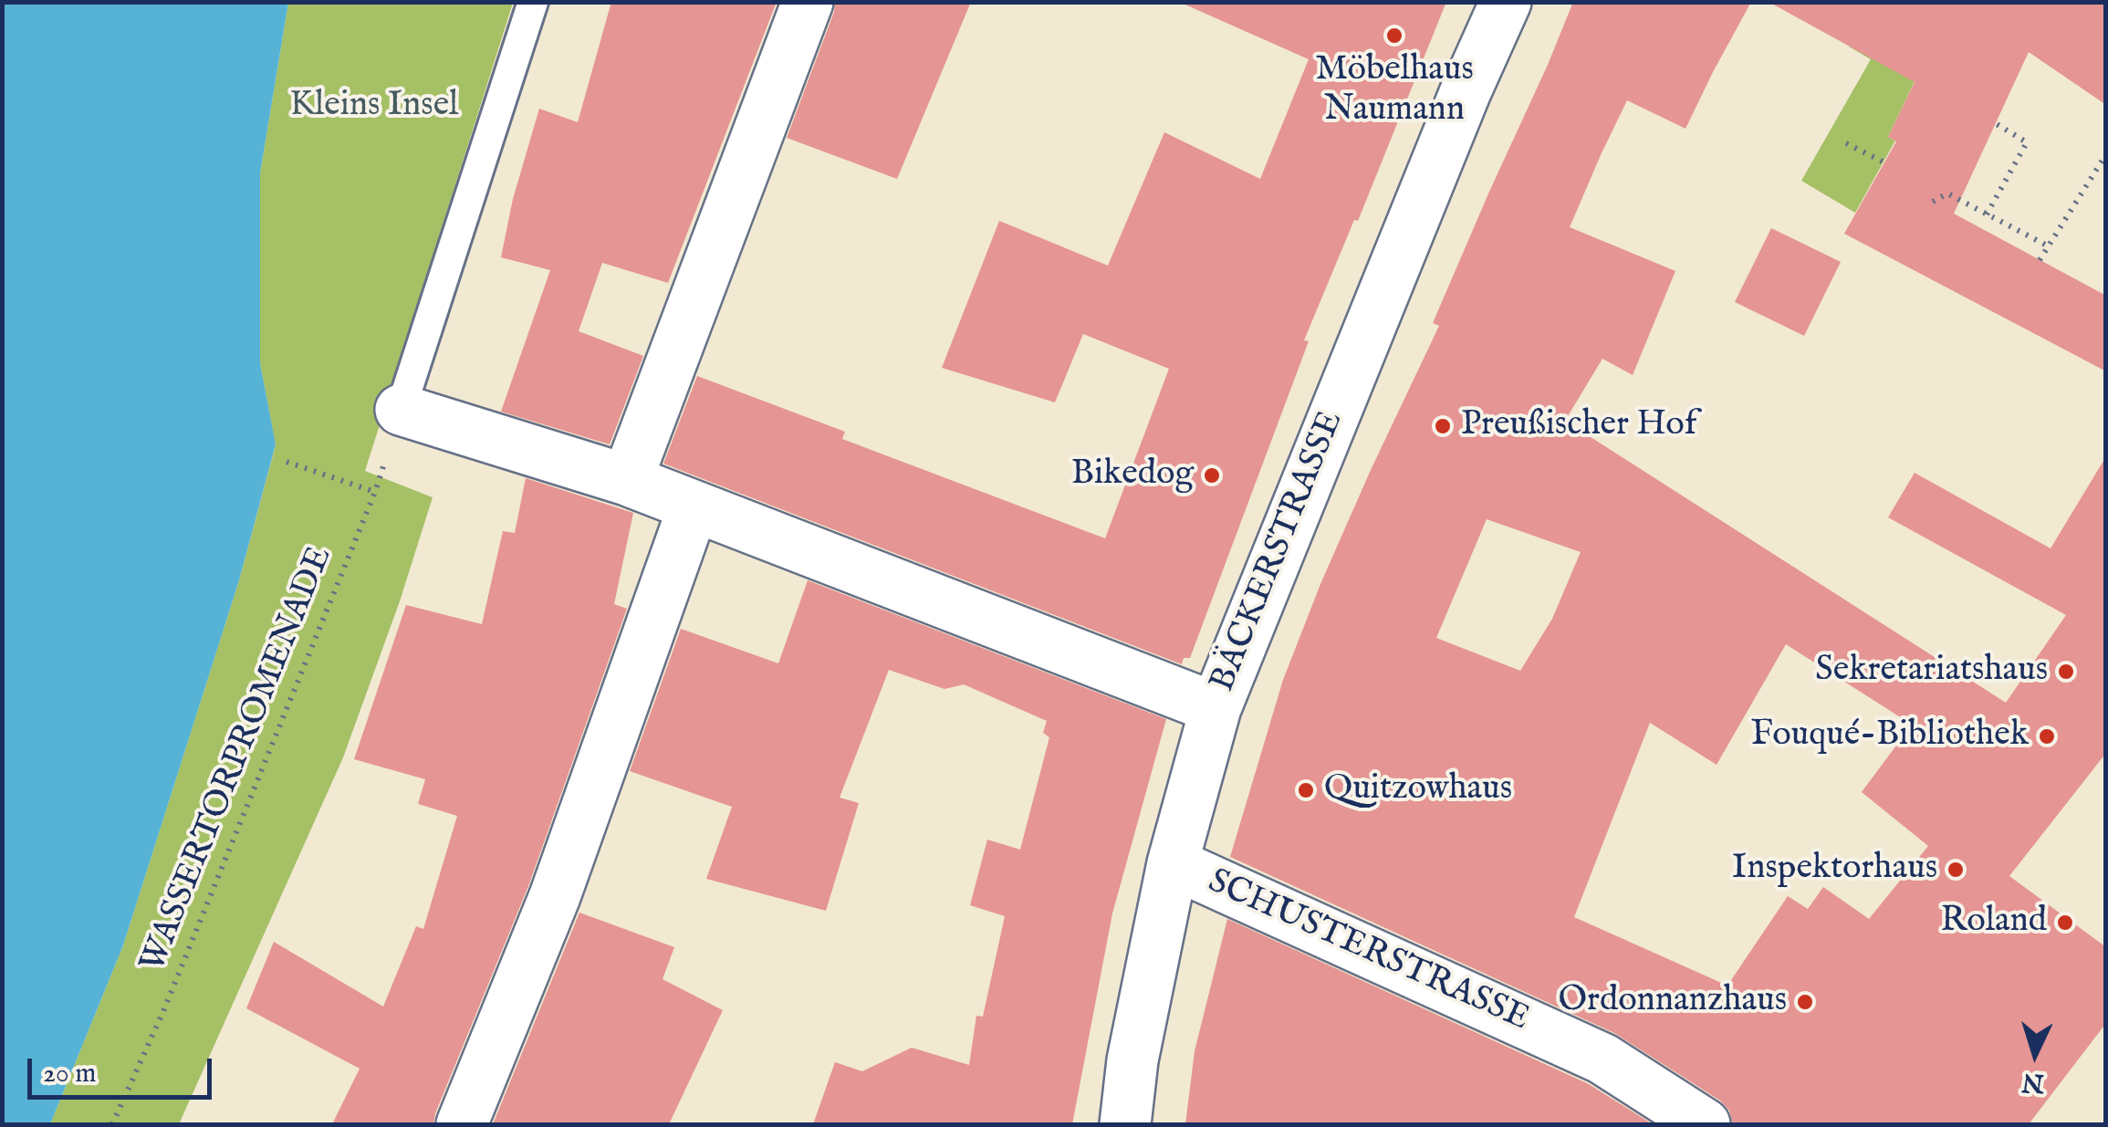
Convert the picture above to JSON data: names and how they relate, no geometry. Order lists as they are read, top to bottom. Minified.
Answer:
{"streets":{"street":["BÄCKERSTRASSE","SCHUSTERSTRASSE"],"path":["WASSERTORPROMENADE"]},"crossings":[["BÄCKERSTRASSE","SCHUSTERSTRASSE"]],"parks":["Kleins Insel"],"places":["Möbelhaus Naumann","Preußischer Hof","Bikedog","Sekretariatshaus","Fouqué-Bibliothek","Quitzowhaus","Inspektorhaus","Roland","Ordonnanzhaus"],"scale_bar":"20 m","north":"bottom"}
